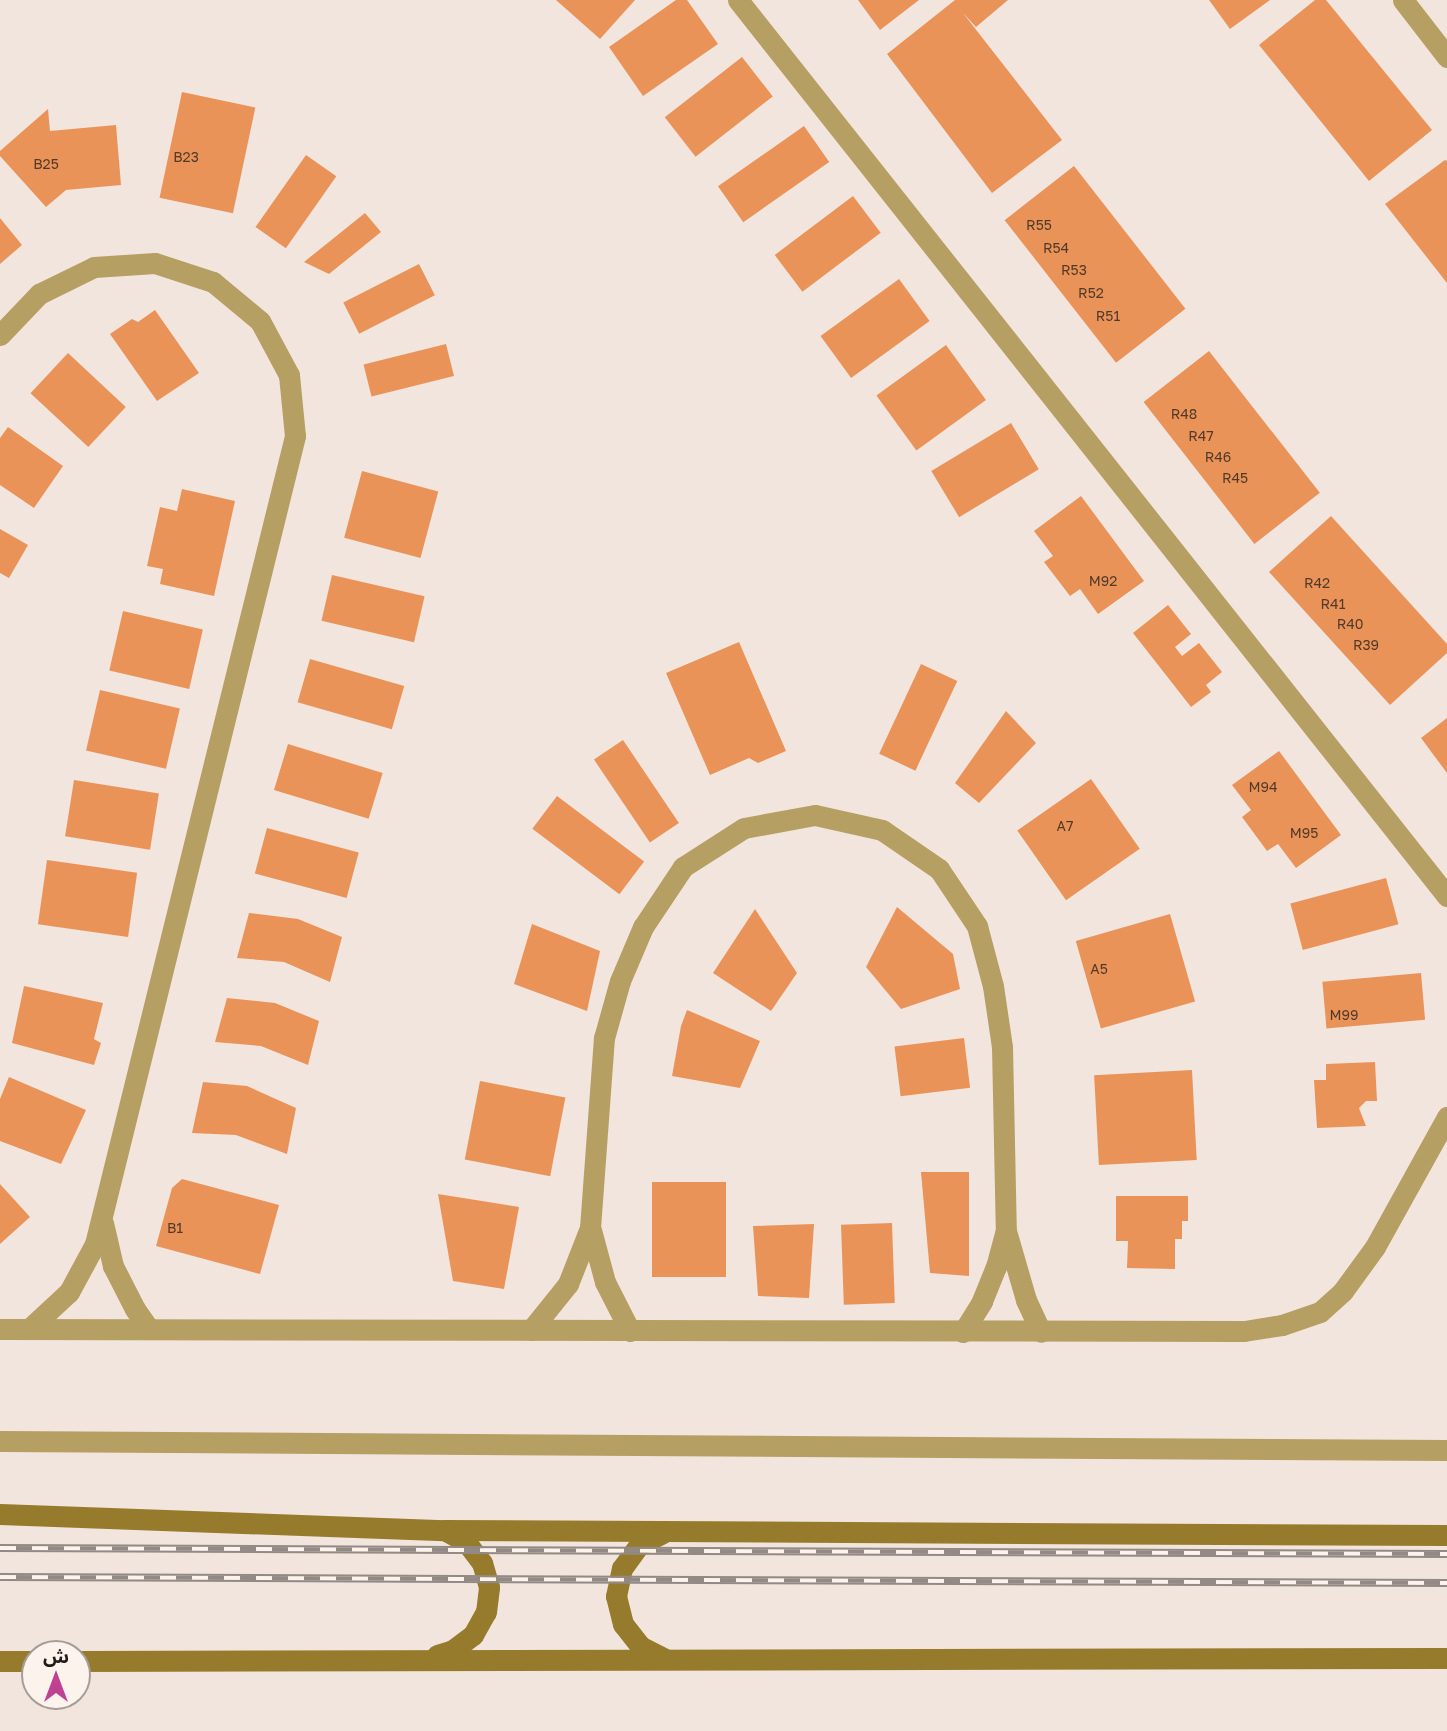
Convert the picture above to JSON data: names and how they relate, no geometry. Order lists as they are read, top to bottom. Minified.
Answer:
{"house_numbers":["B23","B25","R55","R54","R53","R52","R51","R48","R47","R46","R45","M92","R42","R41","R40","R39","M94","A7","M95","A5","M99","B1"],"north":"top"}
